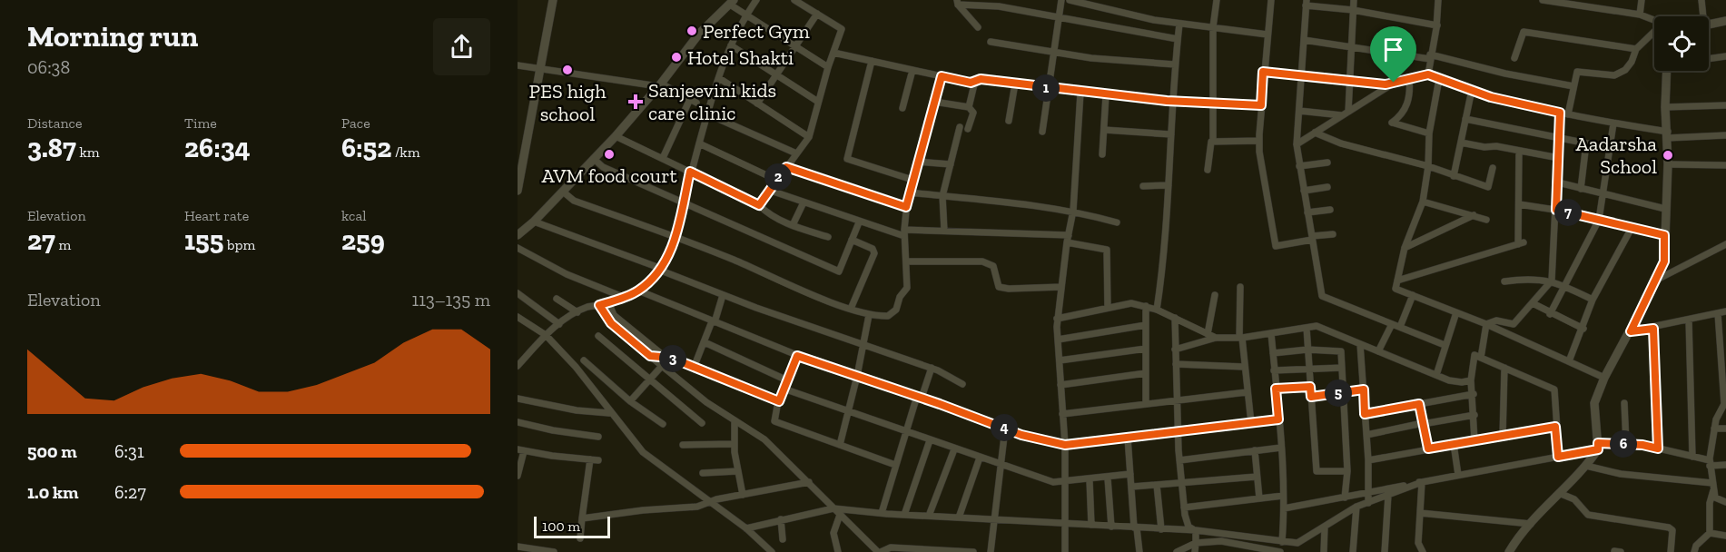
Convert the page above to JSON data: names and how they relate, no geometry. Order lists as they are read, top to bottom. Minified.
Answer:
{"places":{"other":["Perfect Gym","Hotel Shakti","PES high school","AVM food court","Aadarsha School"],"health":["Sanjeevini kids care clinic"]},"scale_bar":"100 m","page":{"heading":["Morning run","06:38"],"pins":["1","2","7","3","5","4","6"],"stats":[["Distance","3.87 km"],["Time","26:34"],["Pace","6:52 /km"],["Elevation","27 m"],["Heart rate","155 bpm"],["kcal","259"]],"chart":["Elevation","113–135 m"],"list":[{"name":"500 m","note":"6:31"},{"name":"1.0 km","note":"6:27"}],"scale":"100 m"}}
